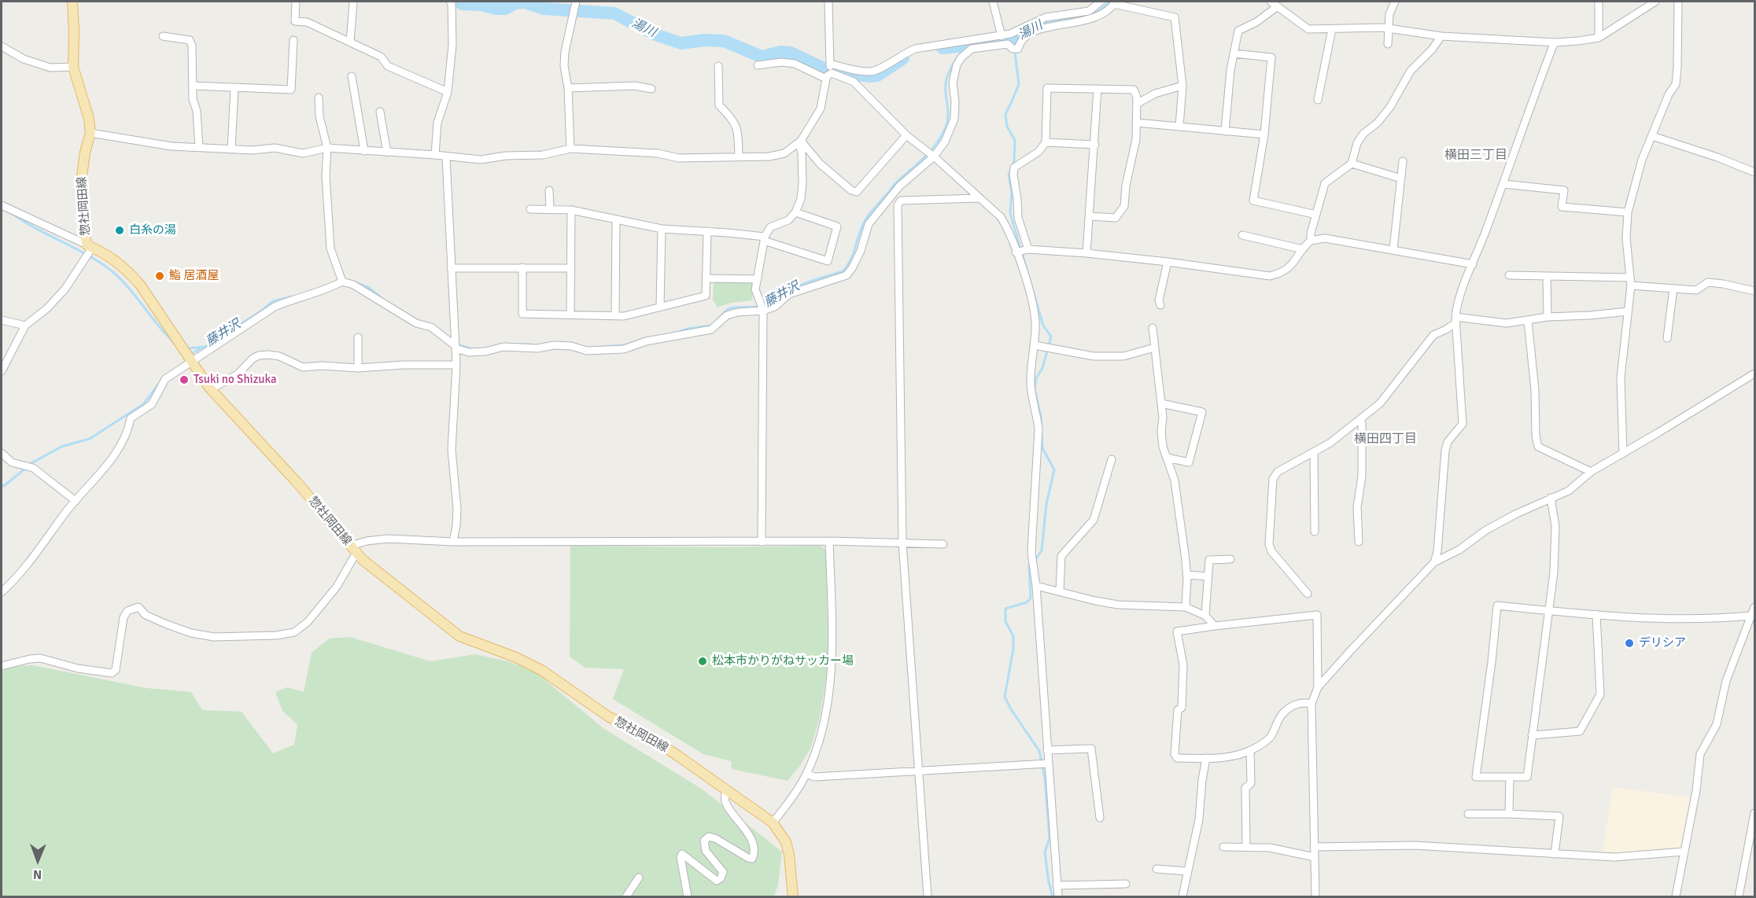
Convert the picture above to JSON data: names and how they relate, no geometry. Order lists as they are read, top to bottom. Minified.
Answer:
{"streets":{"main road":["惣社岡田線"]},"districts":["横田三丁目","横田四丁目"],"water":["湯川","藤井沢"],"places":["白糸の湯","鮨 居酒屋","Tsuki no Shizuka","デリシア","松本市かりがねサッカー場"],"north":"bottom"}
